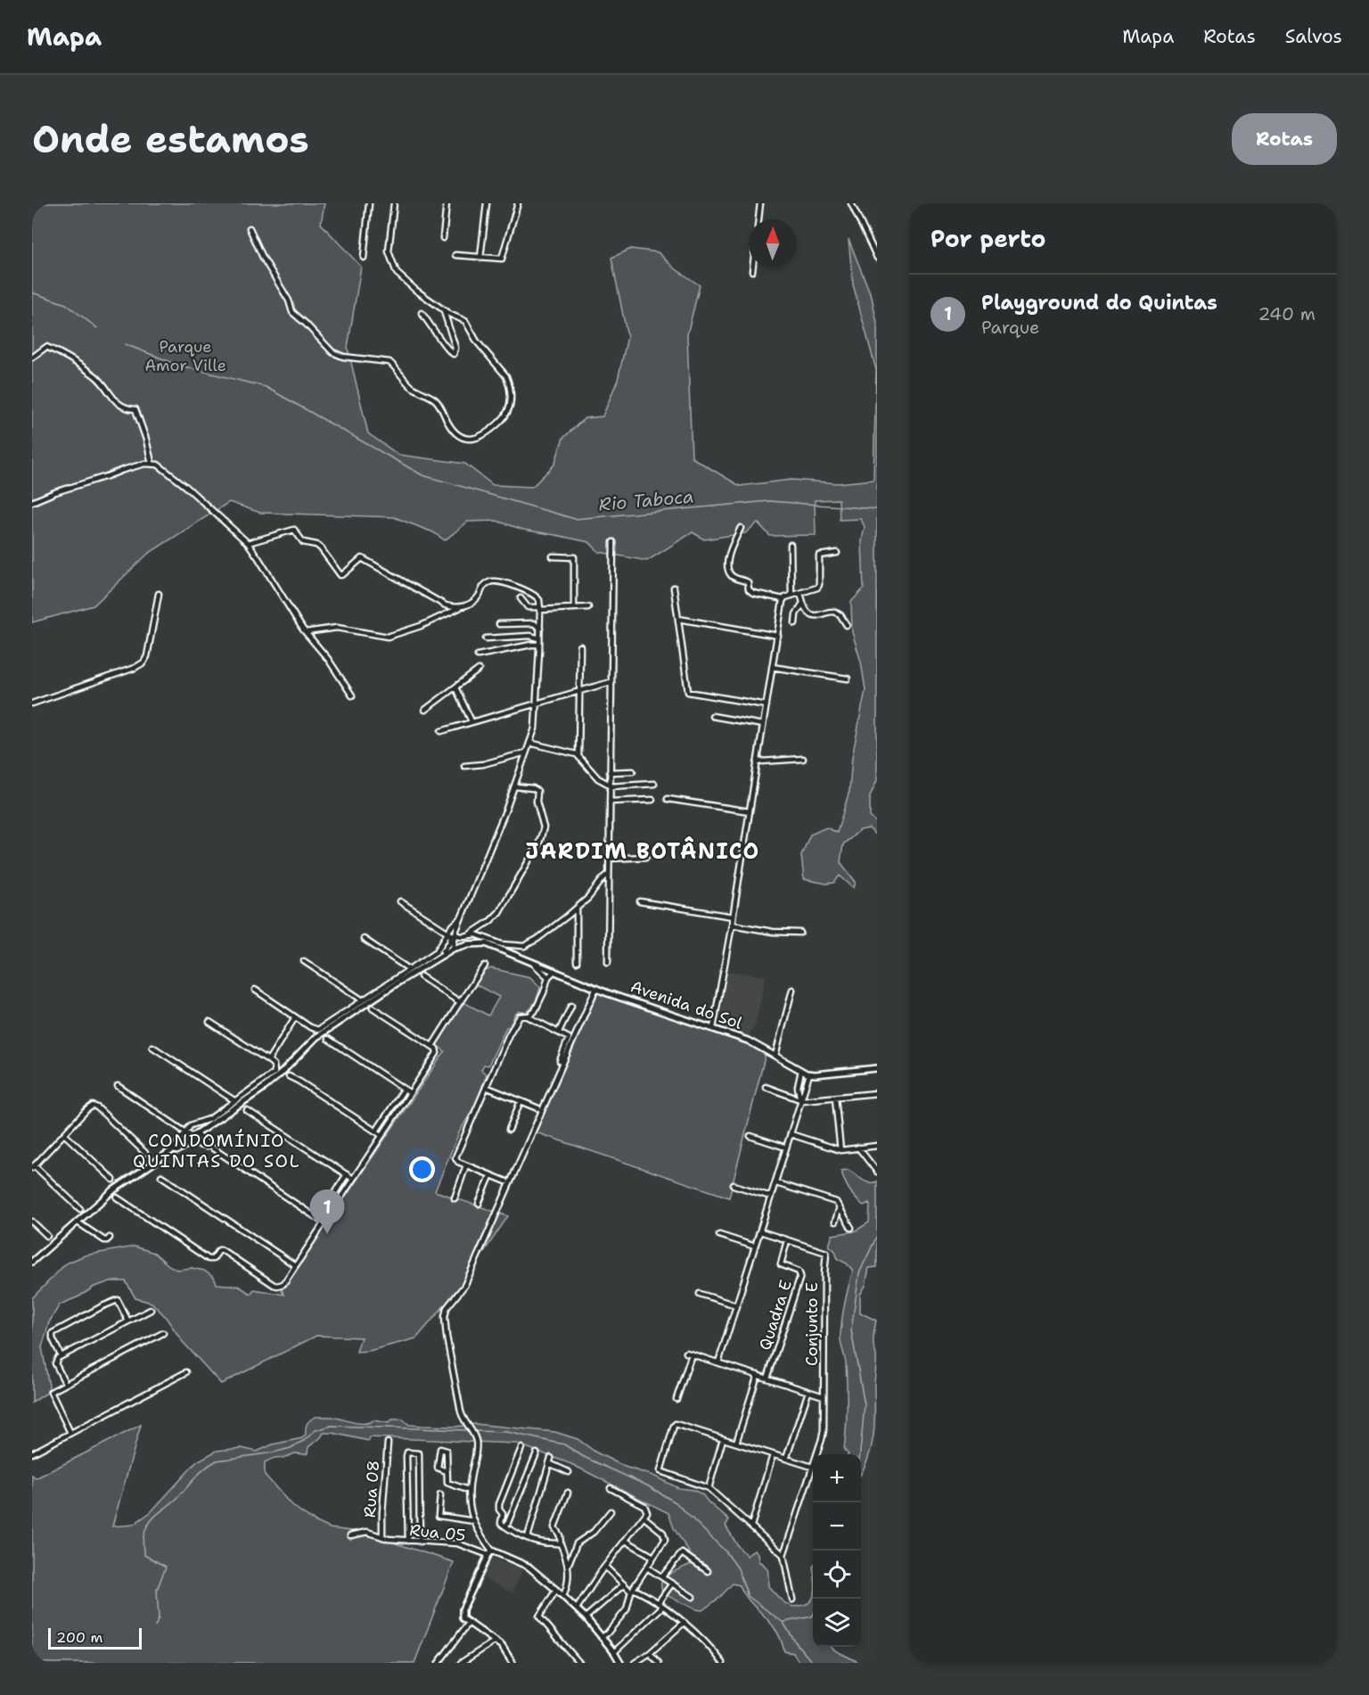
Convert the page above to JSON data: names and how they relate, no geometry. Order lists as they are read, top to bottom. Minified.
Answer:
{"streets":{"street":["Avenida do Sol","Quadra E","Conjunto E","Rua 08","Rua 05"]},"crossings":[["Quadra E","Conjunto E"],["Rua 08","Rua 05"]],"districts":["JARDIM BOTÂNICO","CONDOMÍNIO QUINTAS DO SOL"],"water":["Rio Taboca"],"parks":["Parque Amor Ville"],"scale_bar":"200 m","north":"top","page":{"header":"Mapa","nav":["Mapa","Rotas","Salvos"],"buttons":"Rotas","title":"Onde estamos","heading":"Por perto","list":[{"mark":"1","name":"Playground do Quintas","note":"Parque","value":"240 m"}],"pins":"1","map_buttons":["+","−"],"scale":"200 m"}}
